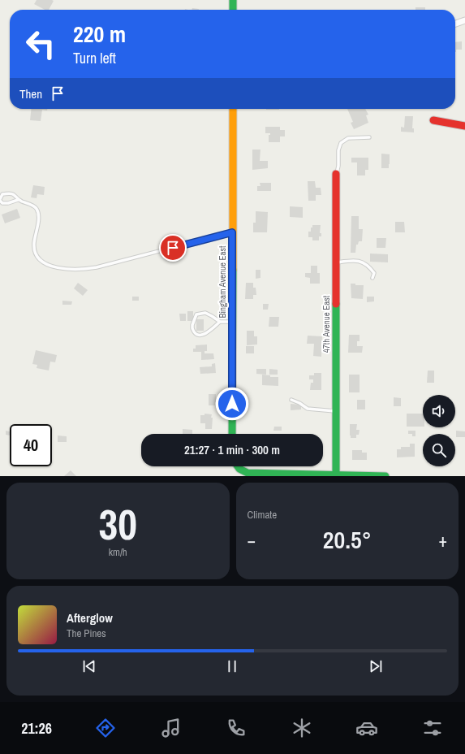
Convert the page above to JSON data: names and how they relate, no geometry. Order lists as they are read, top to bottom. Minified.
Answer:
{"streets":{"street":["Bingham Avenue East","47th Avenue East"]},"page":{"turn":["220 m","Turn left"],"then":"Then","limit":"40","trip":"21:27 · 1 min · 300 m","tile":[["30","km/h"],"Climate"],"heat":["−","20.5°","+"],"song":["Afterglow","The Pines"],"tabs":"21:26"}}
